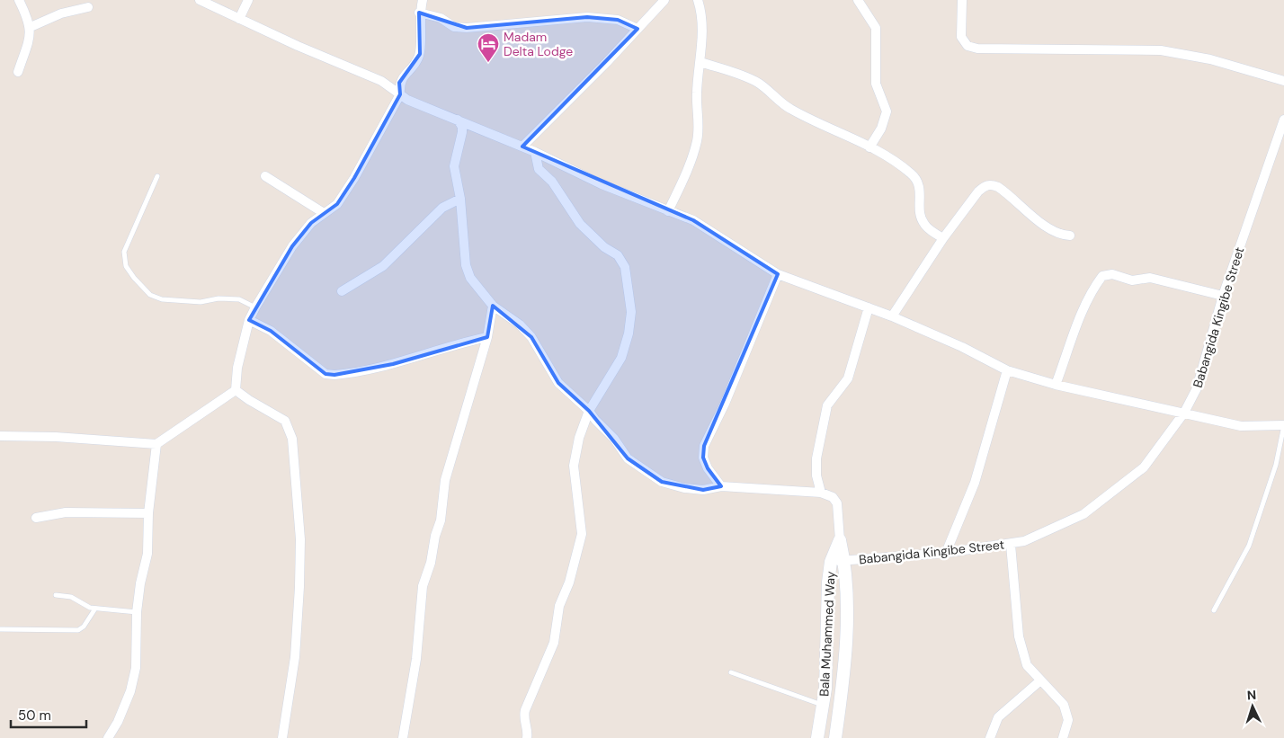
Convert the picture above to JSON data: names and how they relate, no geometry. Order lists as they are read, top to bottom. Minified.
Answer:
{"streets":{"street":["Babangida Kingibe Street","Bala Muhammed Way"]},"crossings":[["Babangida Kingibe Street","Bala Muhammed Way"]],"places":{"hotel":["Madam Delta Lodge"]},"scale_bar":"50 m","north":"top"}
